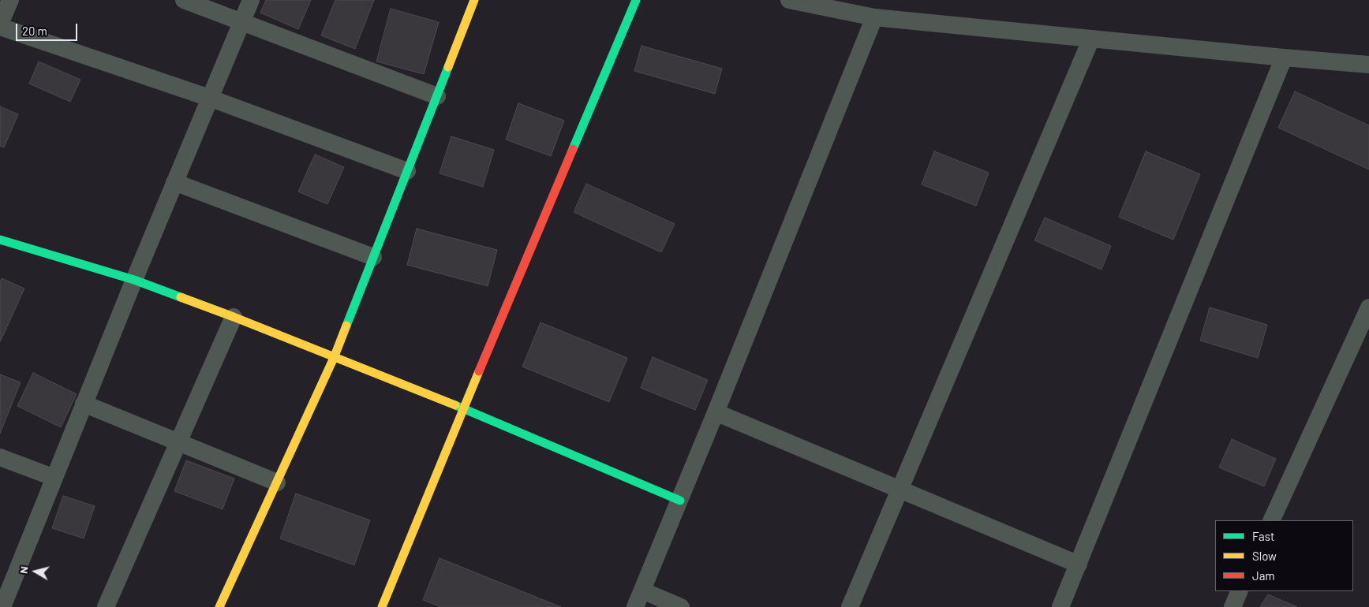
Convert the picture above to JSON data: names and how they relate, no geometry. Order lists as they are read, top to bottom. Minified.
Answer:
{"legend":["Fast","Slow","Jam"],"scale_bar":"20 m","north":"left"}
